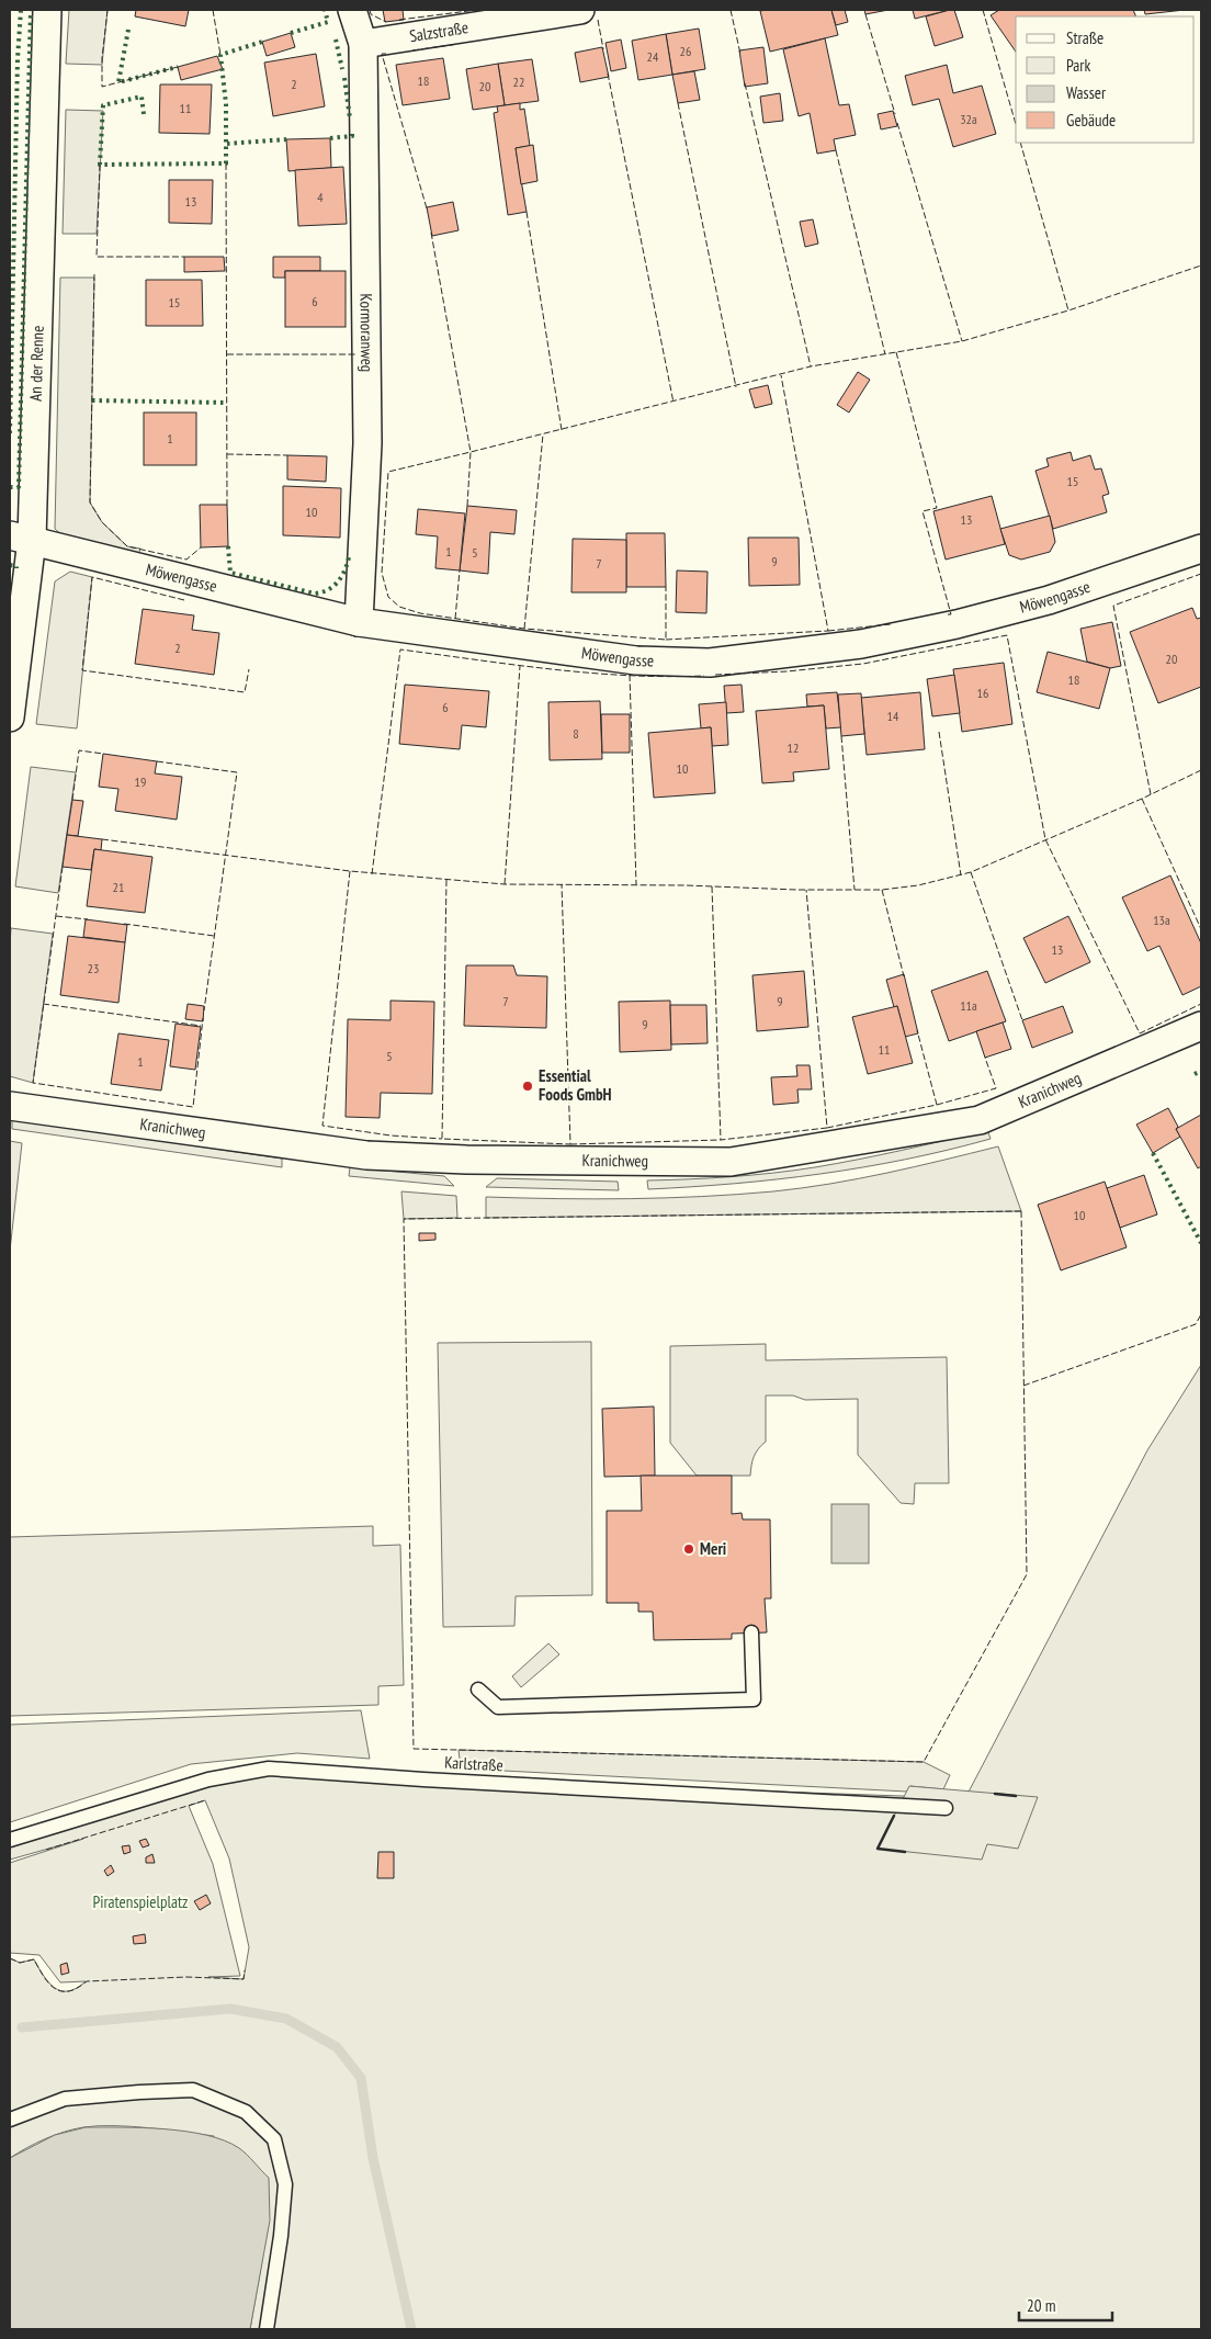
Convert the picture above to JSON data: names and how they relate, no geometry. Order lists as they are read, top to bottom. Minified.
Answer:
{"streets":{"street":["Salzstraße","Kormoranweg","An der Renne","Möwengasse","Kranichweg"],"lane":["Karlstraße"]},"crossings":[["Salzstraße","Kormoranweg"],["Kormoranweg","Möwengasse"],["An der Renne","Möwengasse"]],"parks":["Piratenspielplatz"],"places":["Essential Foods GmbH","Meri"],"house_numbers":["26","24","18","22","2","20","11","32a","4","13","6","15","1","15","10","13","1","5","9","7","2","20","18","16","6","14","8","12","10","19","21","13a","13","23","7","9","11a","9","11","5","1","10"],"legend":["Straße","Park","Wasser","Gebäude"],"scale_bar":"20 m"}
